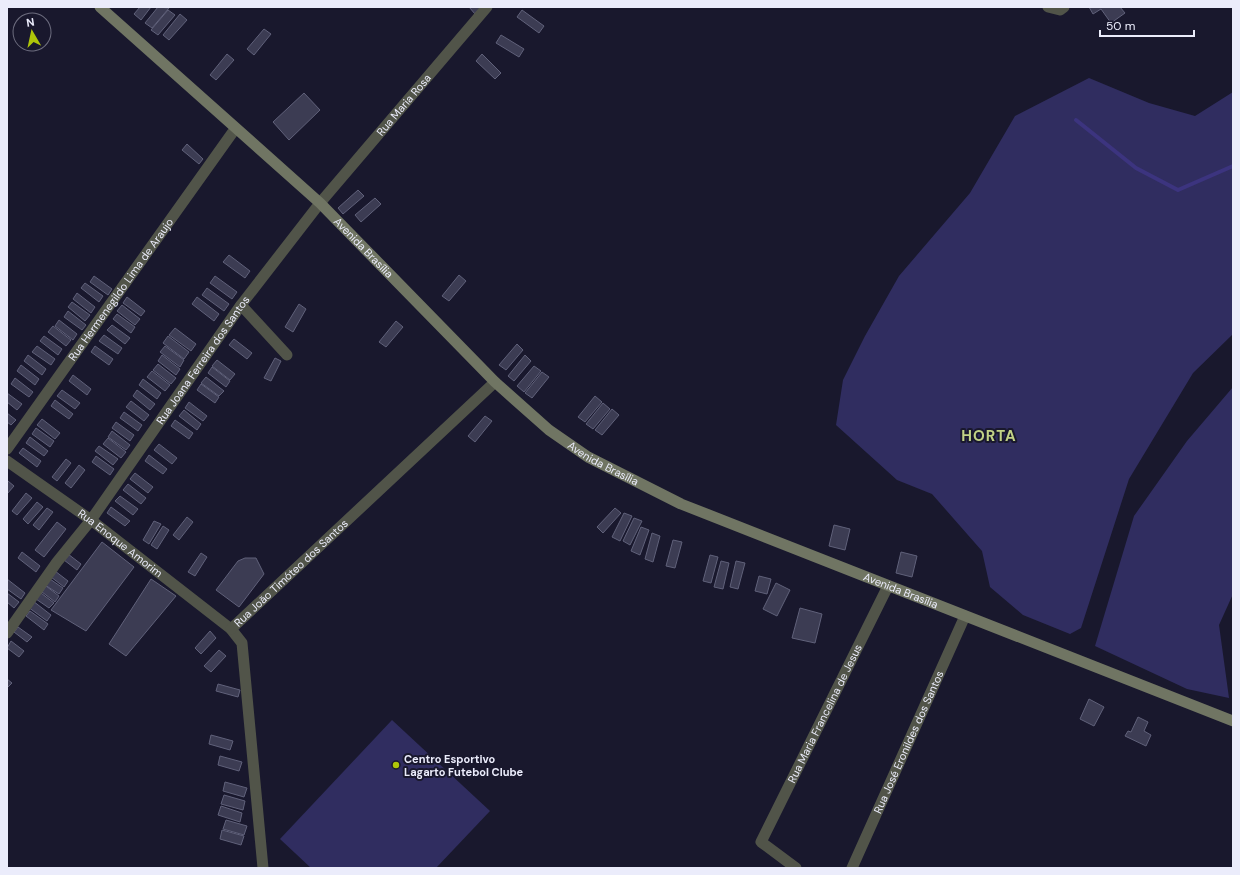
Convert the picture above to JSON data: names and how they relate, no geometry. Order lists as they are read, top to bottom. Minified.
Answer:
{"streets":{"main road":["Avenida Brasília"],"street":["Rua Maria Rosa","Rua Hermenegildo Lima de Araujo","Rua Joana Ferreira dos Santos","Rua Enoque Amorim","Rua João Timóteo dos Santos","Rua Maria Francelina de Jesus","Rua José Eronildes dos Santos"]},"crossings":[["Rua Maria Rosa","Avenida Brasília"],["Rua Maria Rosa","Rua Joana Ferreira dos Santos"],["Avenida Brasília","Rua Hermenegildo Lima de Araujo"],["Avenida Brasília","Rua Joana Ferreira dos Santos"],["Avenida Brasília","Rua João Timóteo dos Santos"],["Avenida Brasília","Rua Maria Francelina de Jesus"],["Avenida Brasília","Rua José Eronildes dos Santos"],["Rua Joana Ferreira dos Santos","Rua Enoque Amorim"],["Rua Enoque Amorim","Rua João Timóteo dos Santos"]],"districts":["HORTA"],"places":["Centro Esportivo Lagarto Futebol Clube"],"scale_bar":"50 m","north":"top"}
